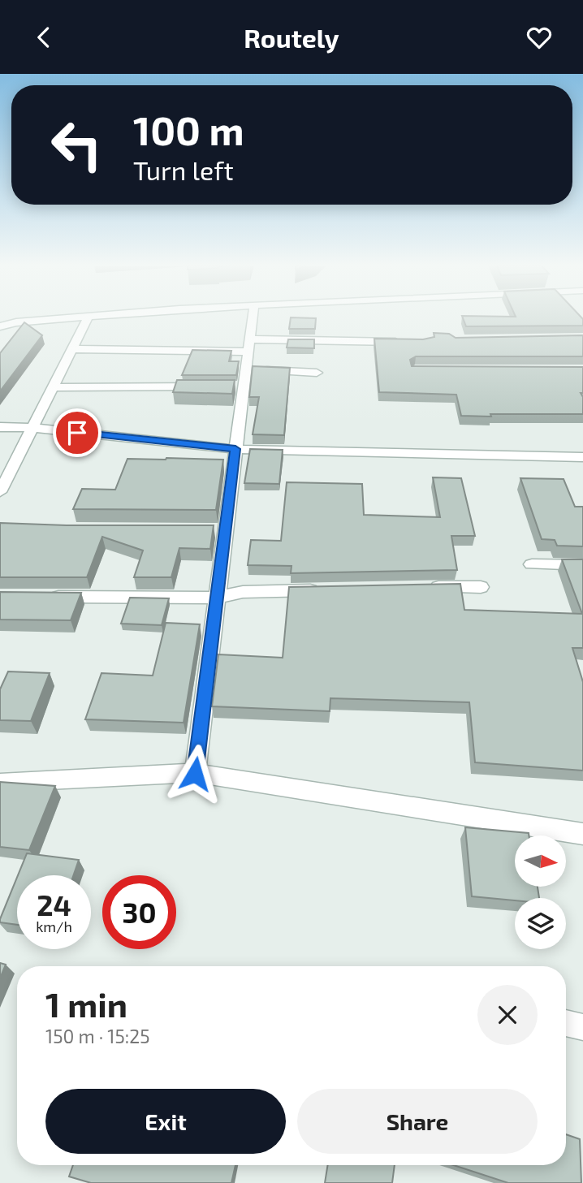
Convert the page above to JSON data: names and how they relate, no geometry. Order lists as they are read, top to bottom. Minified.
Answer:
{"north":"right","page":{"header":"Routely","turn":["100 m","Turn left"],"speed":"24 km/h","limit":"30","heading":["1 min","150 m · 15:25"],"buttons":["Exit","Share"]}}
